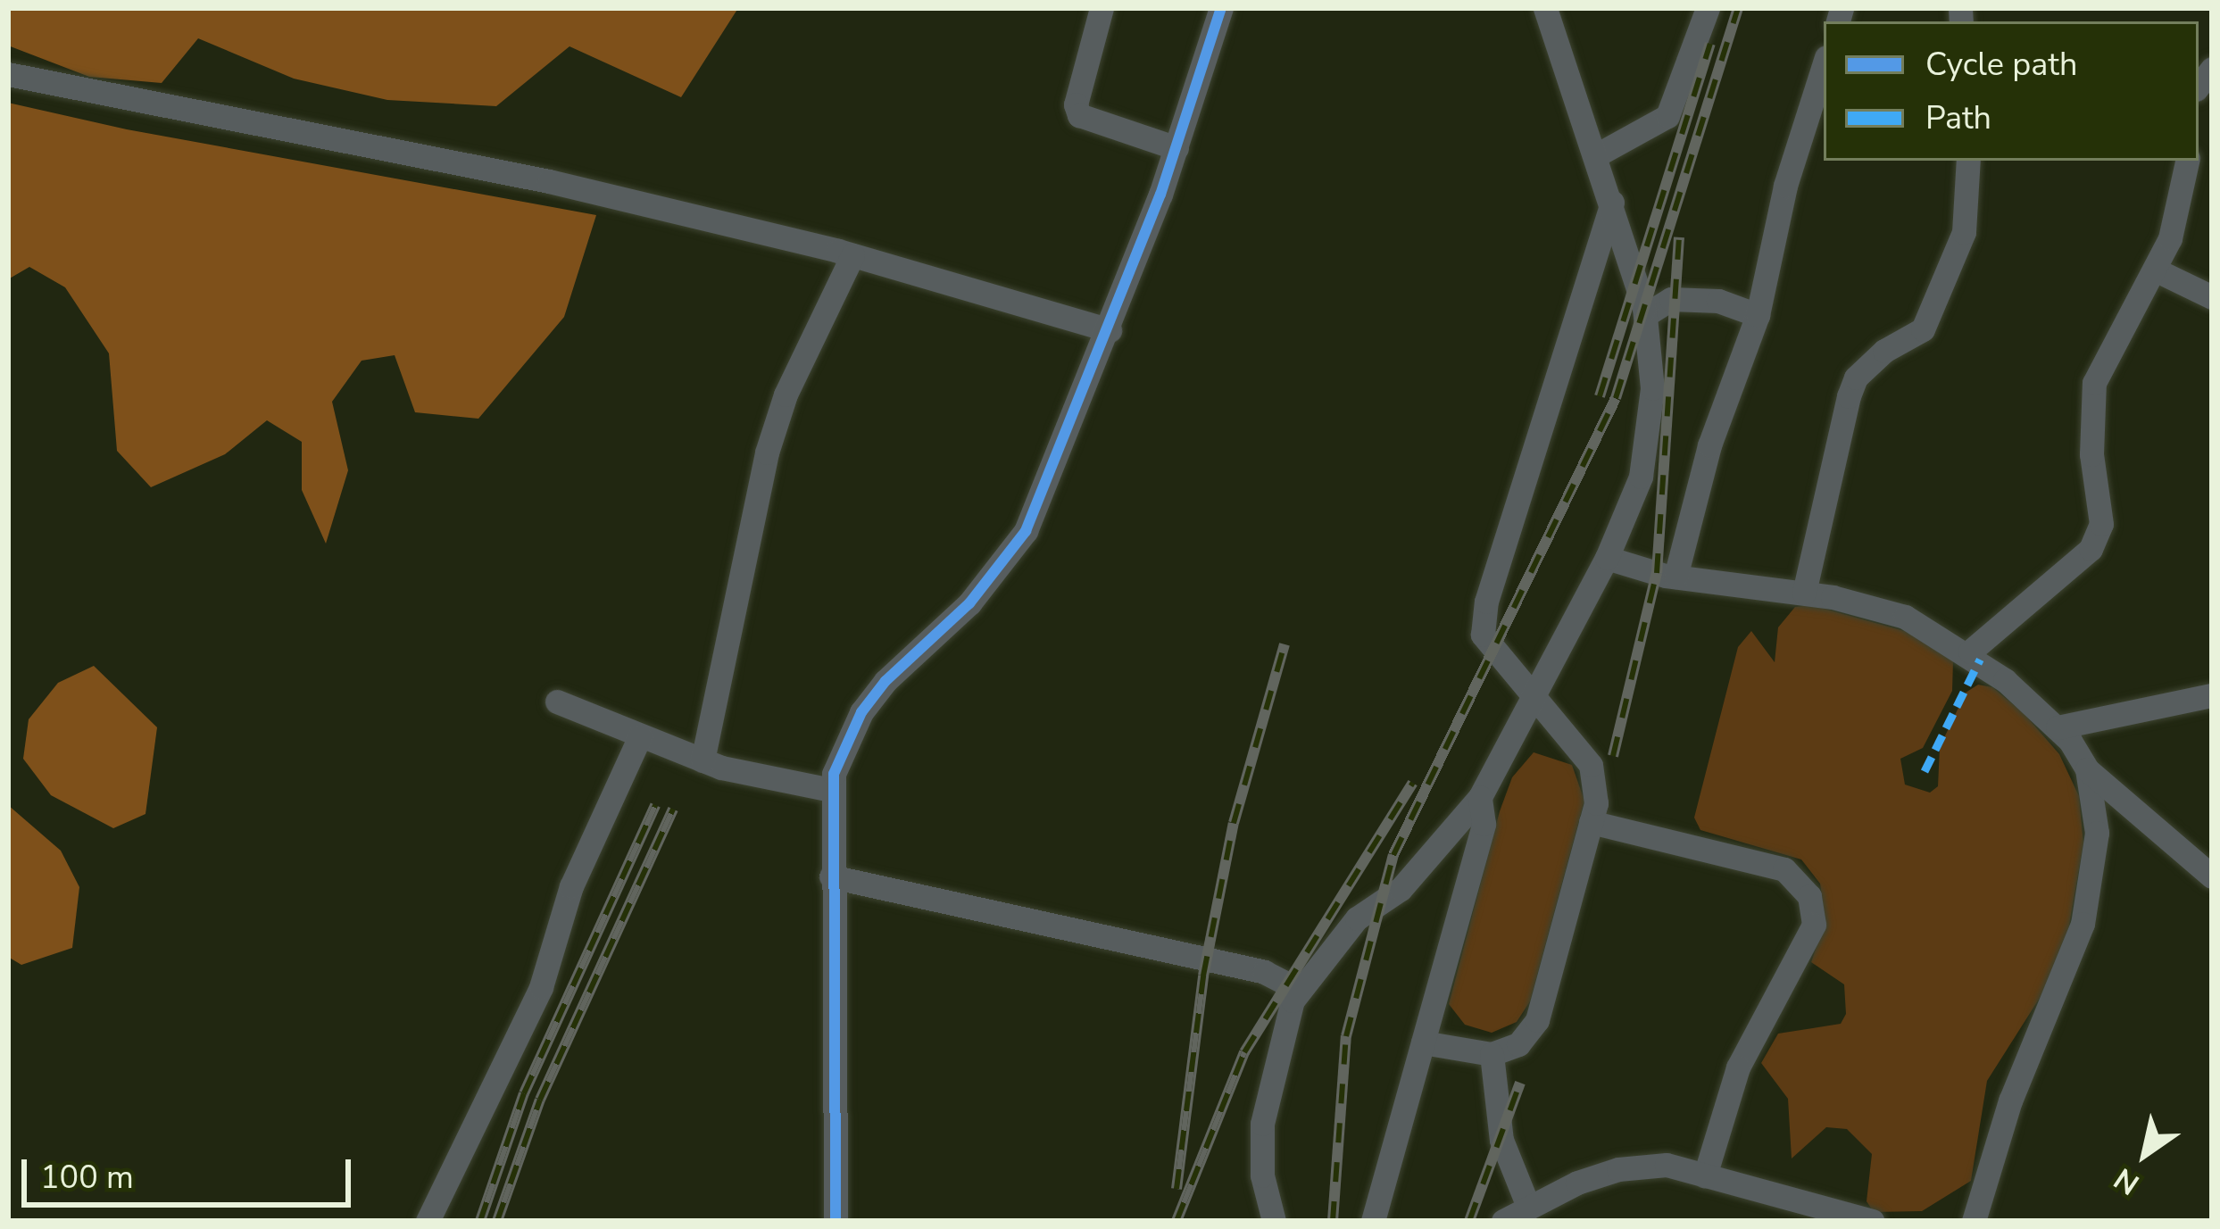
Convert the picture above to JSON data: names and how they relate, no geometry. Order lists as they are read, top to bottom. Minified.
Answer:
{"legend":["Cycle path","Path"],"scale_bar":"100 m","north":"bottom left"}
